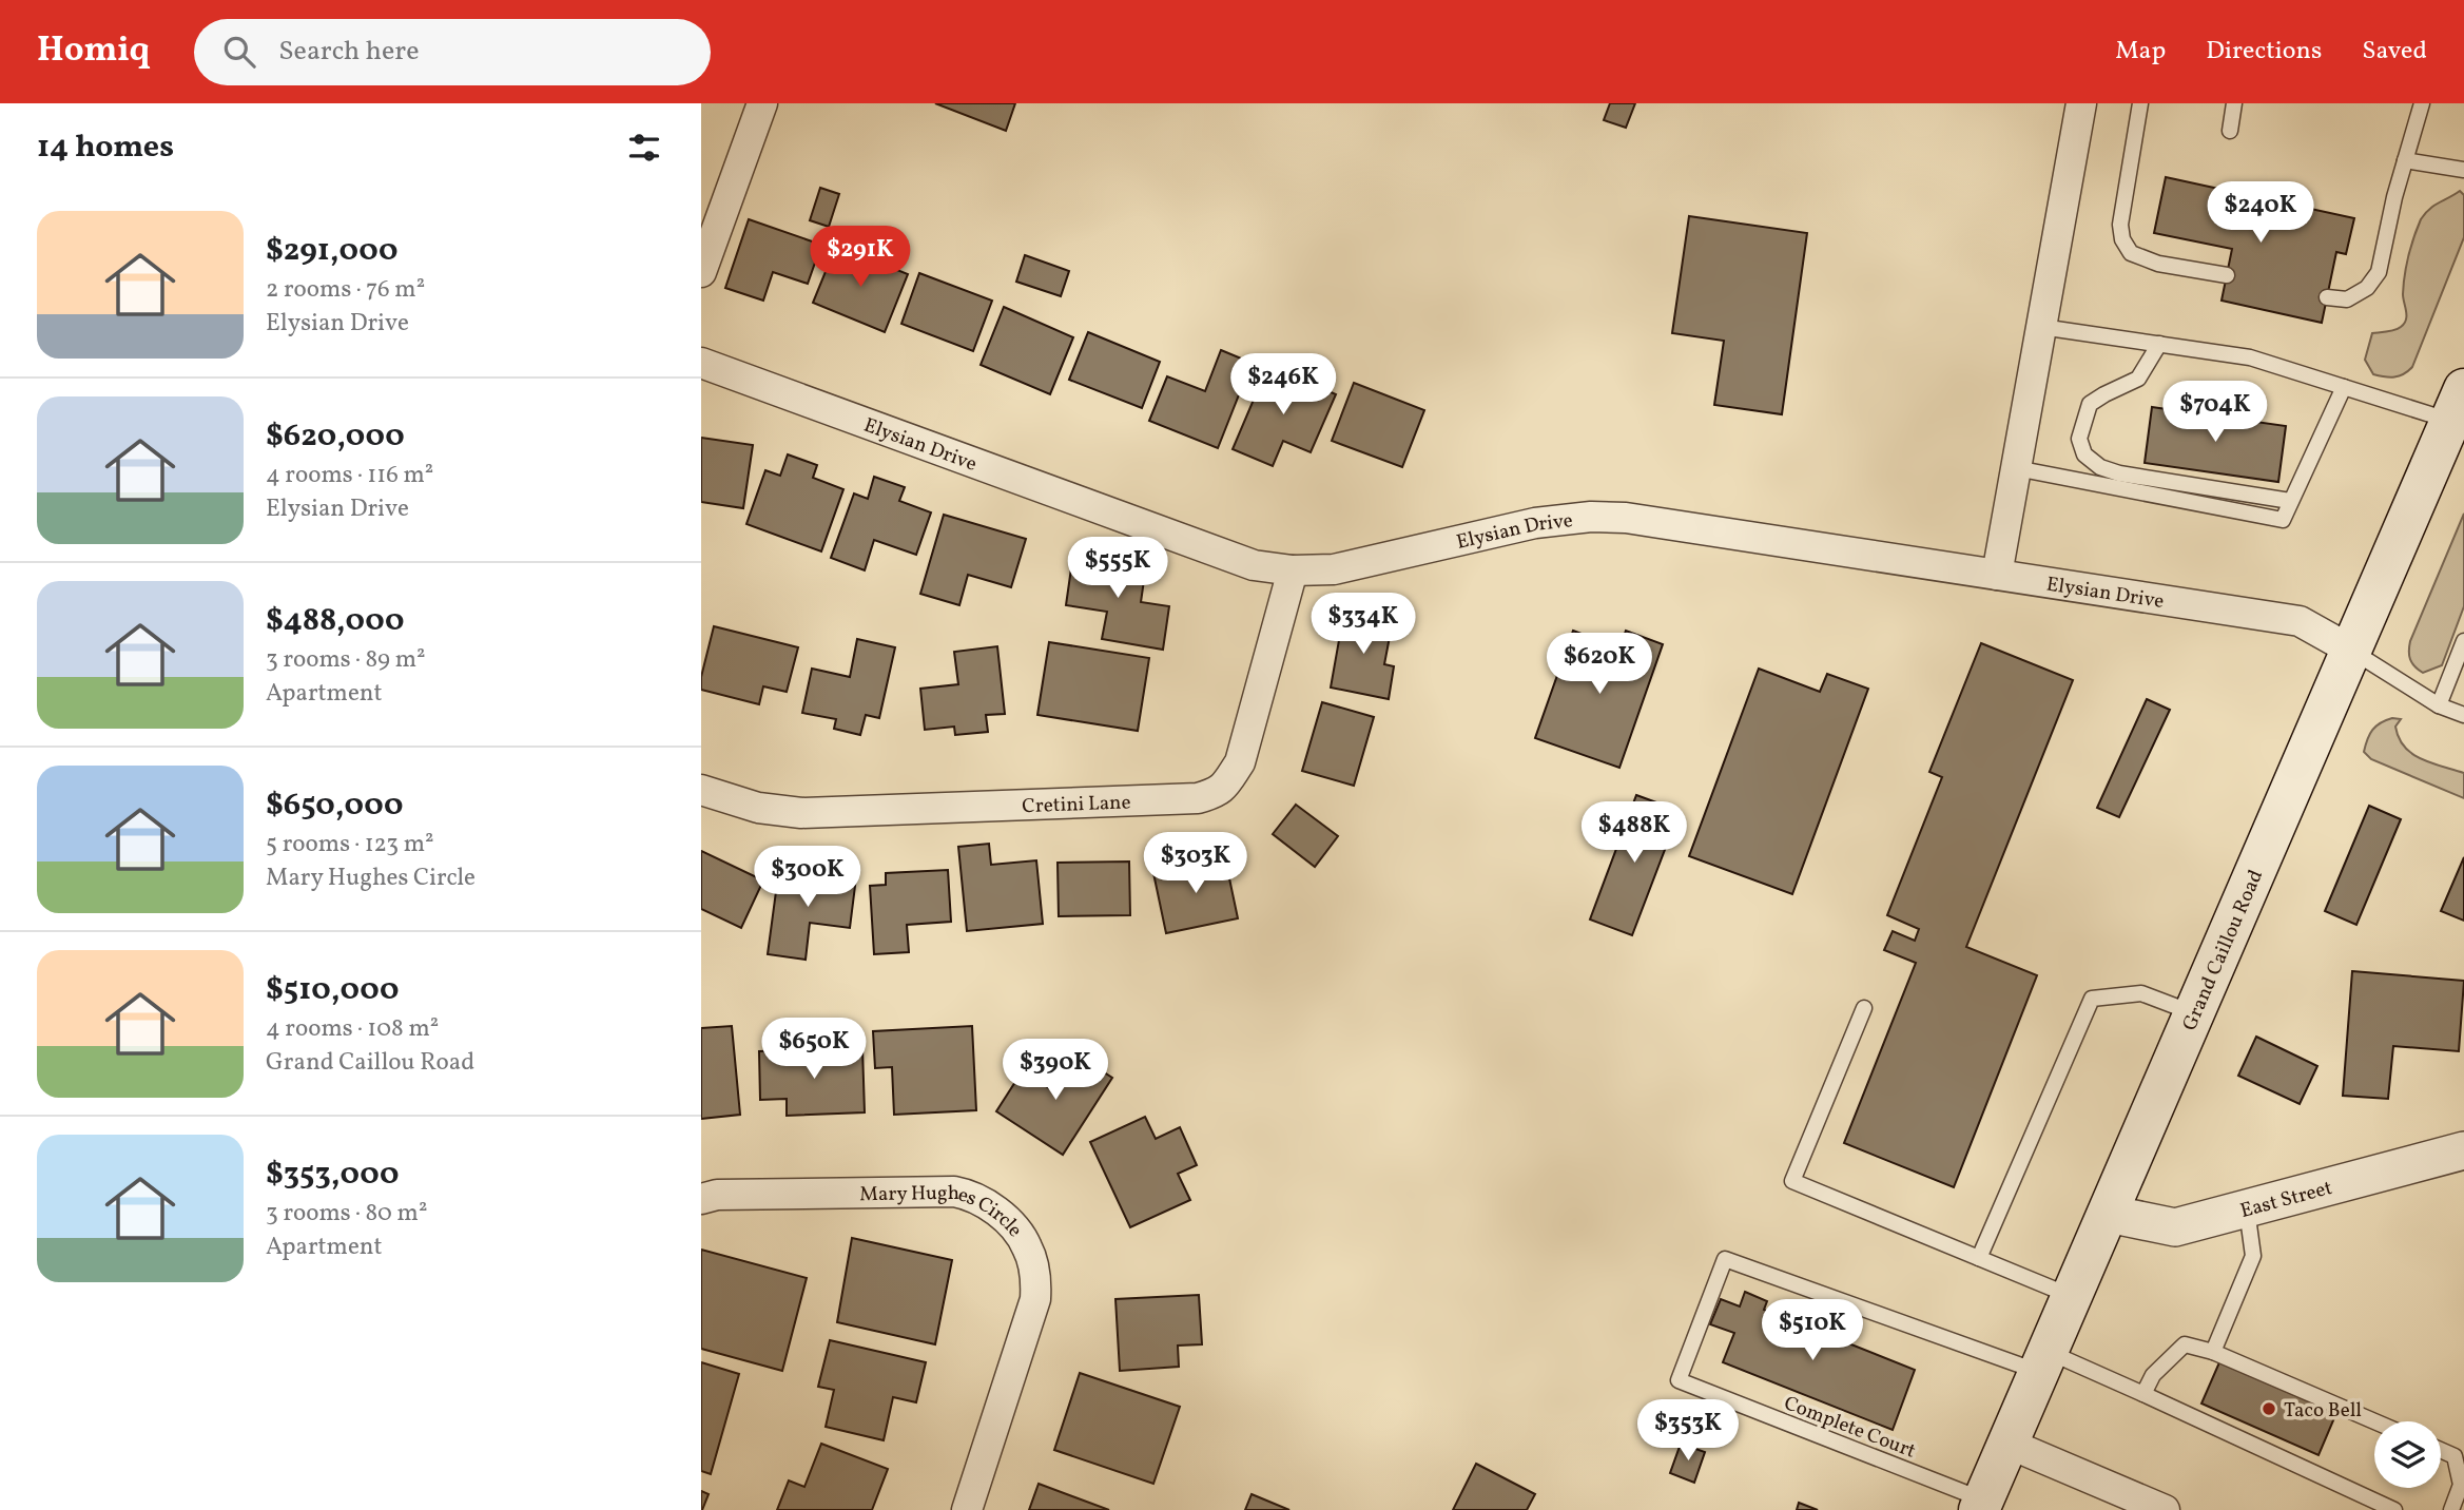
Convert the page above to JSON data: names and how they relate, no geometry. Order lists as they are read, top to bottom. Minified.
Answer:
{"streets":{"main road":["Grand Caillou Road"],"street":["Elysian Drive","Cretini Lane","East Street","Mary Hughes Circle"],"lane":["Complete Court"]},"crossings":[["Elysian Drive","Cretini Lane"],["Elysian Drive","Grand Caillou Road"],["Grand Caillou Road","East Street"],["Grand Caillou Road","Complete Court"]],"places":["Taco Bell"],"page":{"header":"Homiq","search":"Search here","nav":["Map","Directions","Saved"],"heading":"14 homes","price":["$240K","$291K","$246K","$704K","$555K","$334K","$620K","$488K","$303K","$300K","$650K","$390K","$510K","$353K"],"list":[{"name":"$291,000","note":"2 rooms · 76 m² · Elysian Drive"},{"name":"$620,000","note":"4 rooms · 116 m² · Elysian Drive"},{"name":"$488,000","note":"3 rooms · 89 m² · Apartment"},{"name":"$650,000","note":"5 rooms · 123 m² · Mary Hughes Circle"},{"name":"$510,000","note":"4 rooms · 108 m² · Grand Caillou Road"},{"name":"$353,000","note":"3 rooms · 80 m² · Apartment"}]}}
